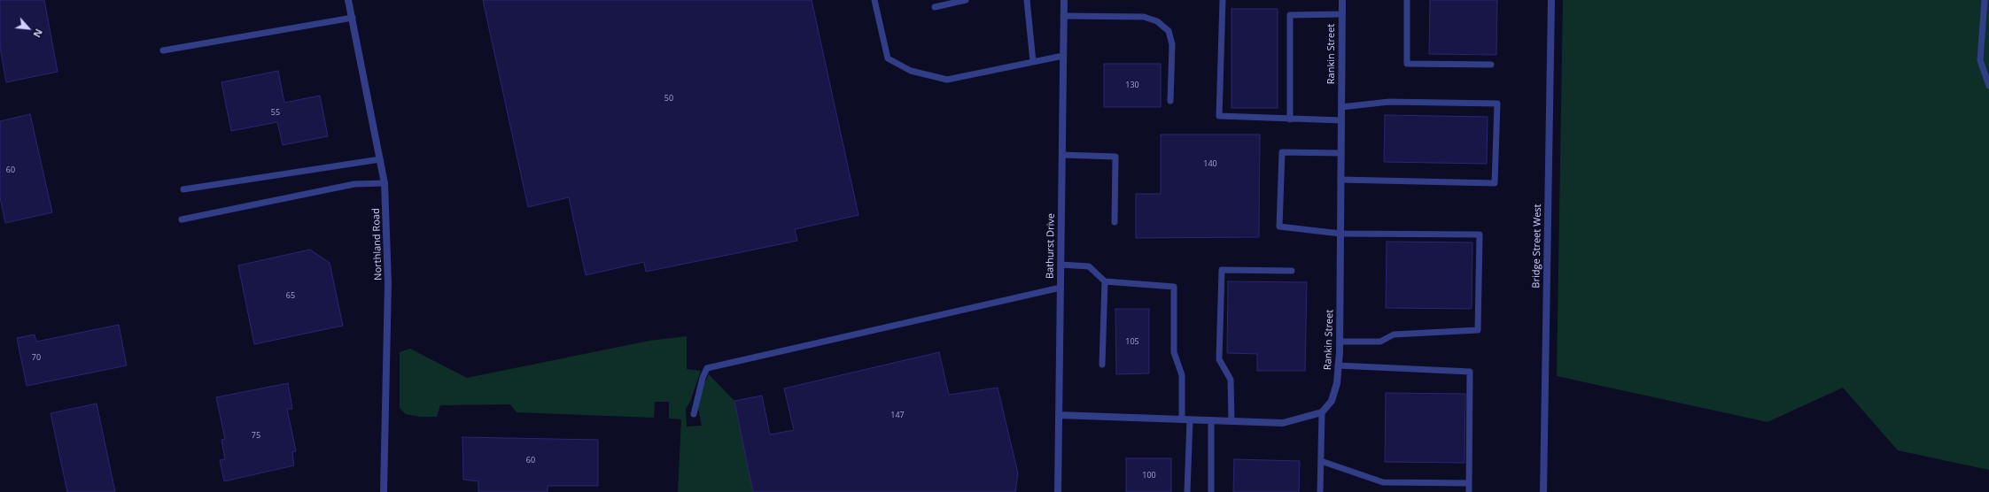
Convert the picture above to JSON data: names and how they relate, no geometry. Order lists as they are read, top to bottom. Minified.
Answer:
{"streets":{"street":["Rankin Street","Northland Road","Bathurst Drive","Bridge Street West"]},"house_numbers":["130","50","55","140","60","65","105","70","147","75","60","100"],"north":"bottom right"}
